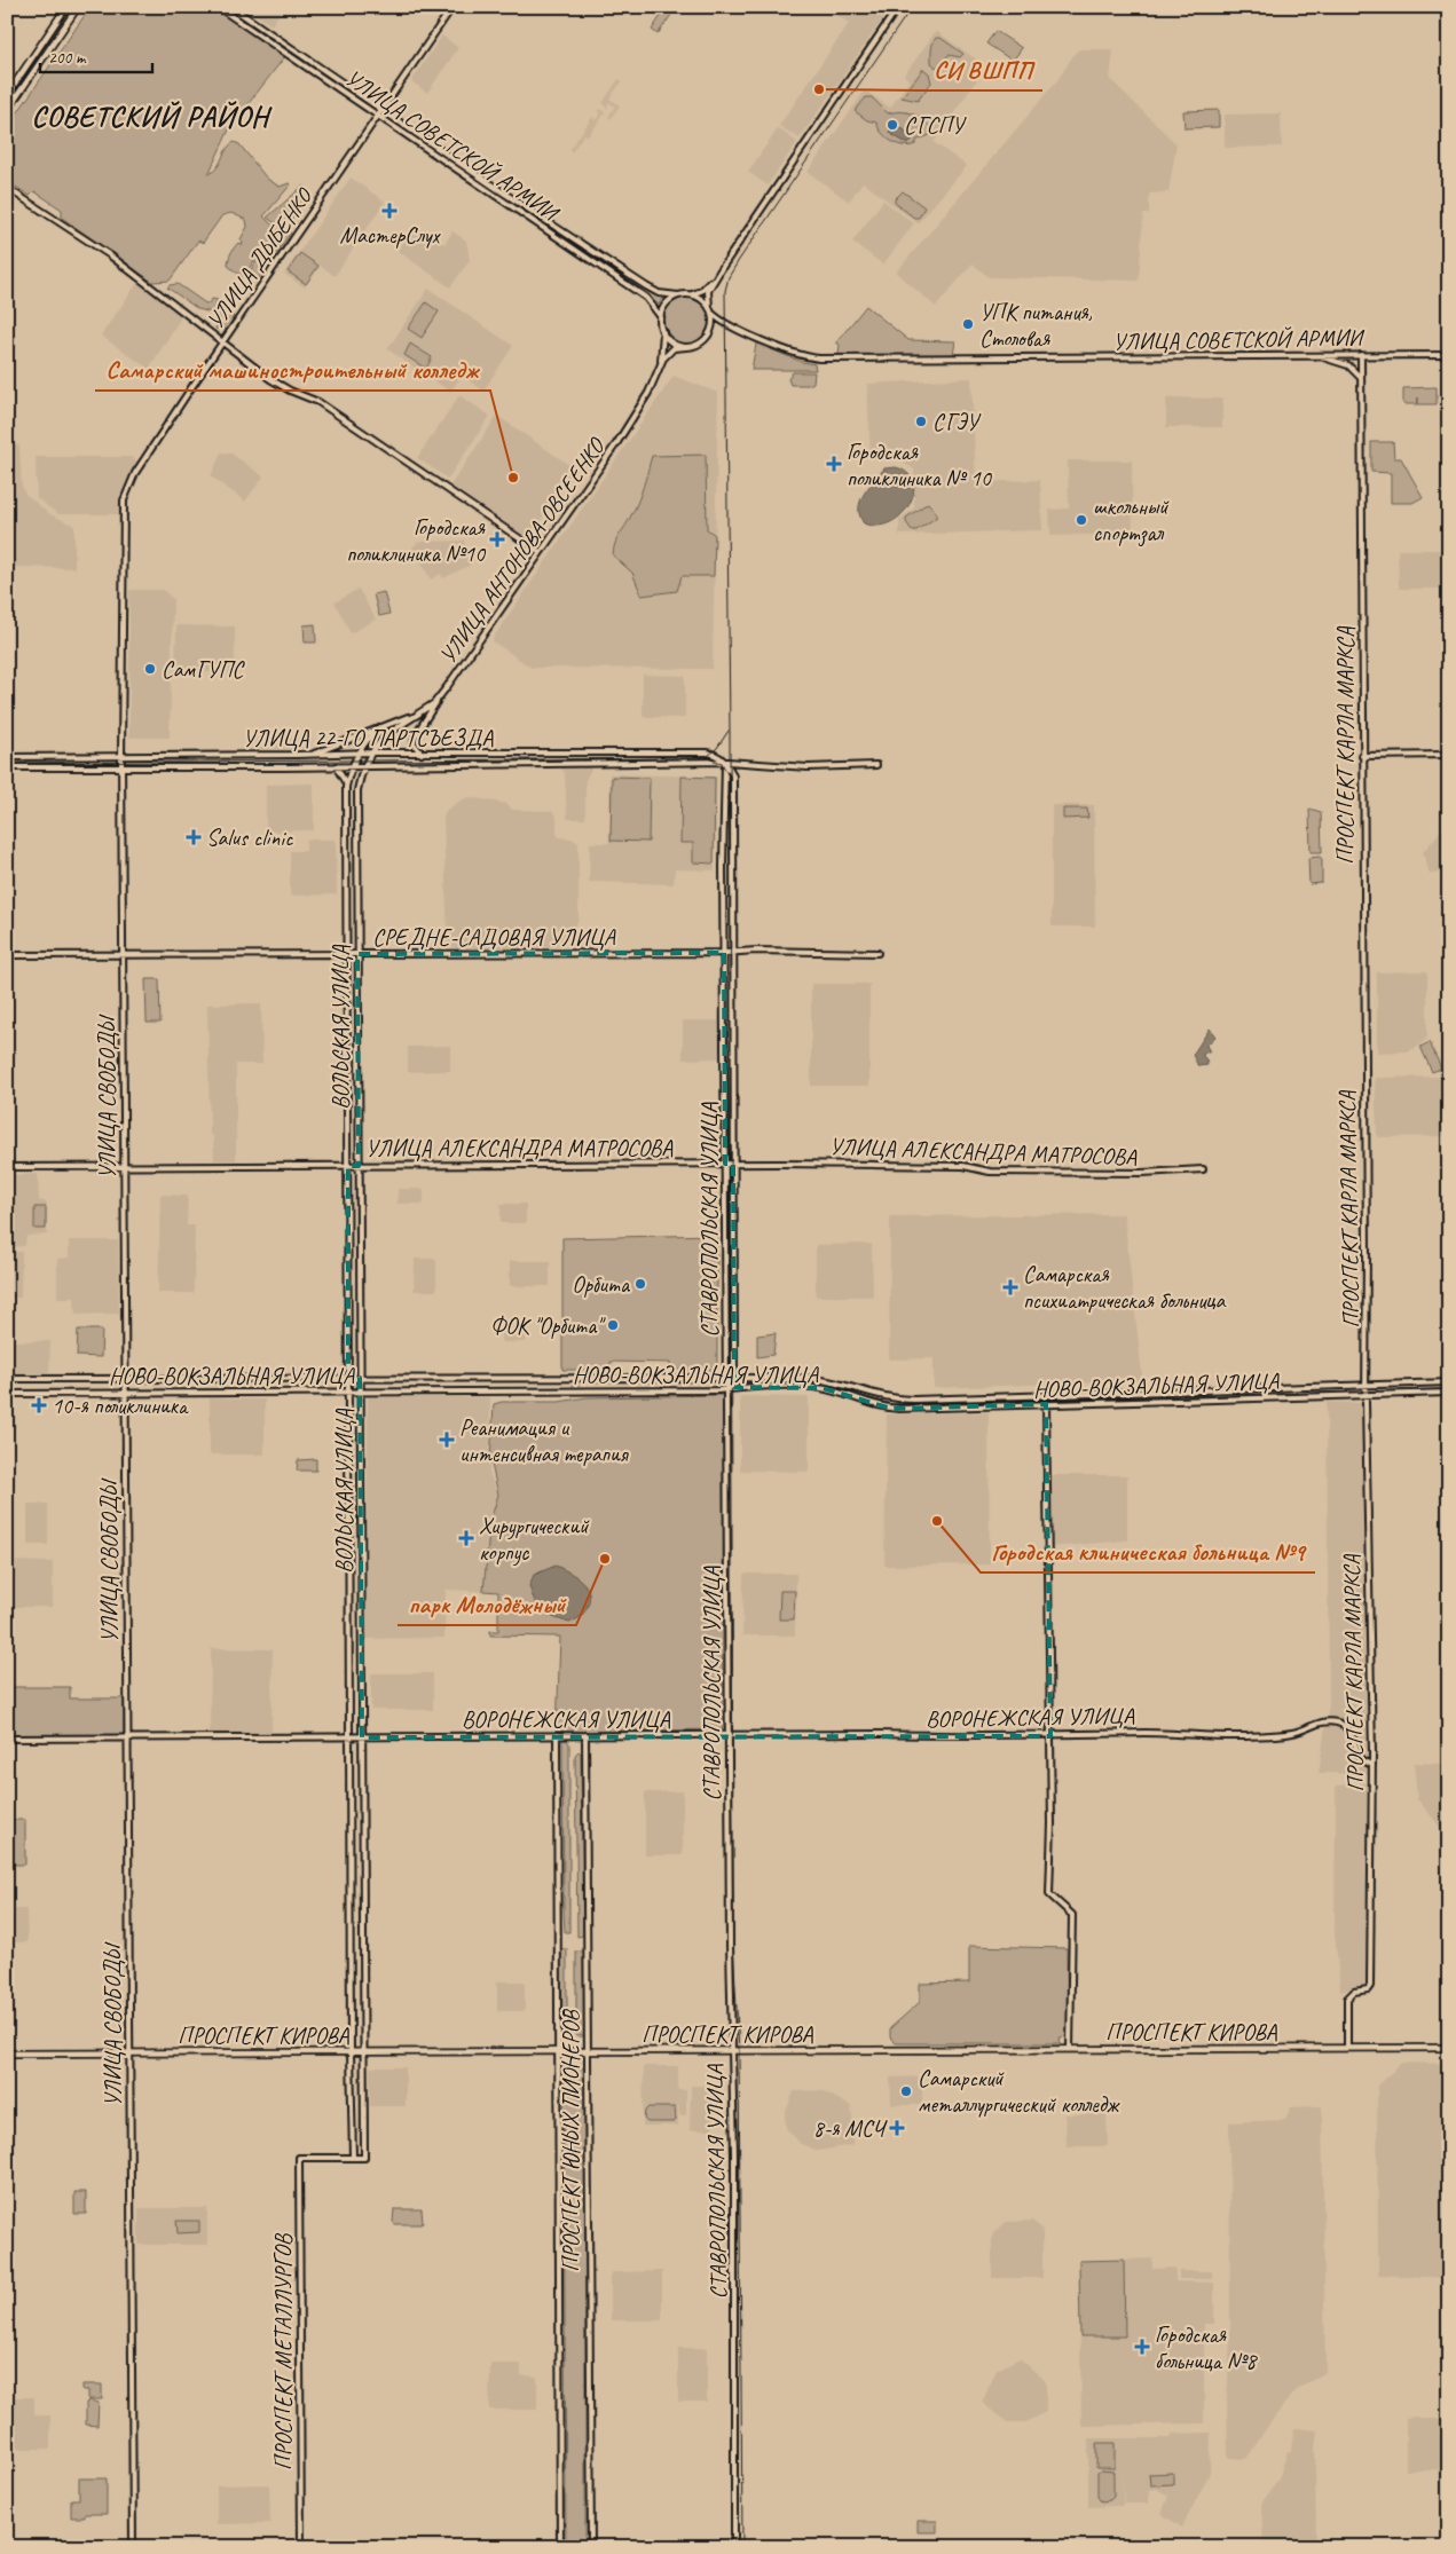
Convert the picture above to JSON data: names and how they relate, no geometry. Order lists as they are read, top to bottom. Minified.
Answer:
{"streets":{"main road":["ПРОСПЕКТ КИРОВА"],"street":["УЛИЦА СОВЕТСКОЙ АРМИИ","УЛИЦА ДЫБЕНКО","УЛИЦА АНТОНОВА-ОВСЕЕНКО","УЛИЦА 22-ГО ПАРТСЪЕЗДА","ПРОСПЕКТ КАРЛА МАРКСА","СРЕДНЕ-САДОВАЯ УЛИЦА","ВОЛЬСКАЯ УЛИЦА","УЛИЦА СВОБОДЫ","УЛИЦА АЛЕКСАНДРА МАТРОСОВА","СТАВРОПОЛЬСКАЯ УЛИЦА","НОВО-ВОКЗАЛЬНАЯ УЛИЦА","ВОРОНЕЖСКАЯ УЛИЦА","ПРОСПЕКТ ЮНЫХ ПИОНЕРОВ","ПРОСПЕКТ МЕТАЛЛУРГОВ"]},"crossings":[["УЛИЦА СОВЕТСКОЙ АРМИИ","УЛИЦА ДЫБЕНКО"],["УЛИЦА СОВЕТСКОЙ АРМИИ","УЛИЦА АНТОНОВА-ОВСЕЕНКО"],["УЛИЦА СОВЕТСКОЙ АРМИИ","ПРОСПЕКТ КАРЛА МАРКСА"],["УЛИЦА ДЫБЕНКО","УЛИЦА СВОБОДЫ"],["УЛИЦА АНТОНОВА-ОВСЕЕНКО","УЛИЦА 22-ГО ПАРТСЪЕЗДА"],["УЛИЦА АНТОНОВА-ОВСЕЕНКО","ВОЛЬСКАЯ УЛИЦА"],["УЛИЦА 22-ГО ПАРТСЪЕЗДА","ВОЛЬСКАЯ УЛИЦА"],["УЛИЦА 22-ГО ПАРТСЪЕЗДА","УЛИЦА СВОБОДЫ"],["УЛИЦА 22-ГО ПАРТСЪЕЗДА","СТАВРОПОЛЬСКАЯ УЛИЦА"],["ПРОСПЕКТ КАРЛА МАРКСА","НОВО-ВОКЗАЛЬНАЯ УЛИЦА"],["ПРОСПЕКТ КАРЛА МАРКСА","ВОРОНЕЖСКАЯ УЛИЦА"],["ПРОСПЕКТ КАРЛА МАРКСА","ПРОСПЕКТ КИРОВА"],["СРЕДНЕ-САДОВАЯ УЛИЦА","ВОЛЬСКАЯ УЛИЦА"],["СРЕДНЕ-САДОВАЯ УЛИЦА","УЛИЦА СВОБОДЫ"],["СРЕДНЕ-САДОВАЯ УЛИЦА","СТАВРОПОЛЬСКАЯ УЛИЦА"],["ВОЛЬСКАЯ УЛИЦА","УЛИЦА АЛЕКСАНДРА МАТРОСОВА"],["ВОЛЬСКАЯ УЛИЦА","НОВО-ВОКЗАЛЬНАЯ УЛИЦА"],["ВОЛЬСКАЯ УЛИЦА","ВОРОНЕЖСКАЯ УЛИЦА"],["ВОЛЬСКАЯ УЛИЦА","ПРОСПЕКТ КИРОВА"],["ВОЛЬСКАЯ УЛИЦА","ПРОСПЕКТ МЕТАЛЛУРГОВ"],["УЛИЦА СВОБОДЫ","УЛИЦА АЛЕКСАНДРА МАТРОСОВА"],["УЛИЦА СВОБОДЫ","НОВО-ВОКЗАЛЬНАЯ УЛИЦА"],["УЛИЦА СВОБОДЫ","ВОРОНЕЖСКАЯ УЛИЦА"],["УЛИЦА СВОБОДЫ","ПРОСПЕКТ КИРОВА"],["УЛИЦА АЛЕКСАНДРА МАТРОСОВА","СТАВРОПОЛЬСКАЯ УЛИЦА"],["СТАВРОПОЛЬСКАЯ УЛИЦА","НОВО-ВОКЗАЛЬНАЯ УЛИЦА"],["СТАВРОПОЛЬСКАЯ УЛИЦА","ВОРОНЕЖСКАЯ УЛИЦА"],["СТАВРОПОЛЬСКАЯ УЛИЦА","ПРОСПЕКТ КИРОВА"],["ВОРОНЕЖСКАЯ УЛИЦА","ПРОСПЕКТ ЮНЫХ ПИОНЕРОВ"],["ПРОСПЕКТ КИРОВА","ПРОСПЕКТ ЮНЫХ ПИОНЕРОВ"]],"districts":["СОВЕТСКИЙ РАЙОН"],"places":{"other":["СИ ВШПП","СГСПУ","УПК питания, Столовая","СГЭУ","Самарский машиностроительный колледж","школьный спортзал","СамГУПС","Орбита","ФОК \"Орбита\"","Городская клиническая больница №9","парк Молодёжный","Самарский металлургический колледж"],"health":["МастерСлух","Городская поликлиника № 10","Городская поликлиника №10","Salus clinic","Самарская психиатрическая больница","10-я поликлиника","Реанимация и интенсивная терапия","Хирургический корпус","8-я МСЧ","Городская больница №8"]},"scale_bar":"200 m"}
